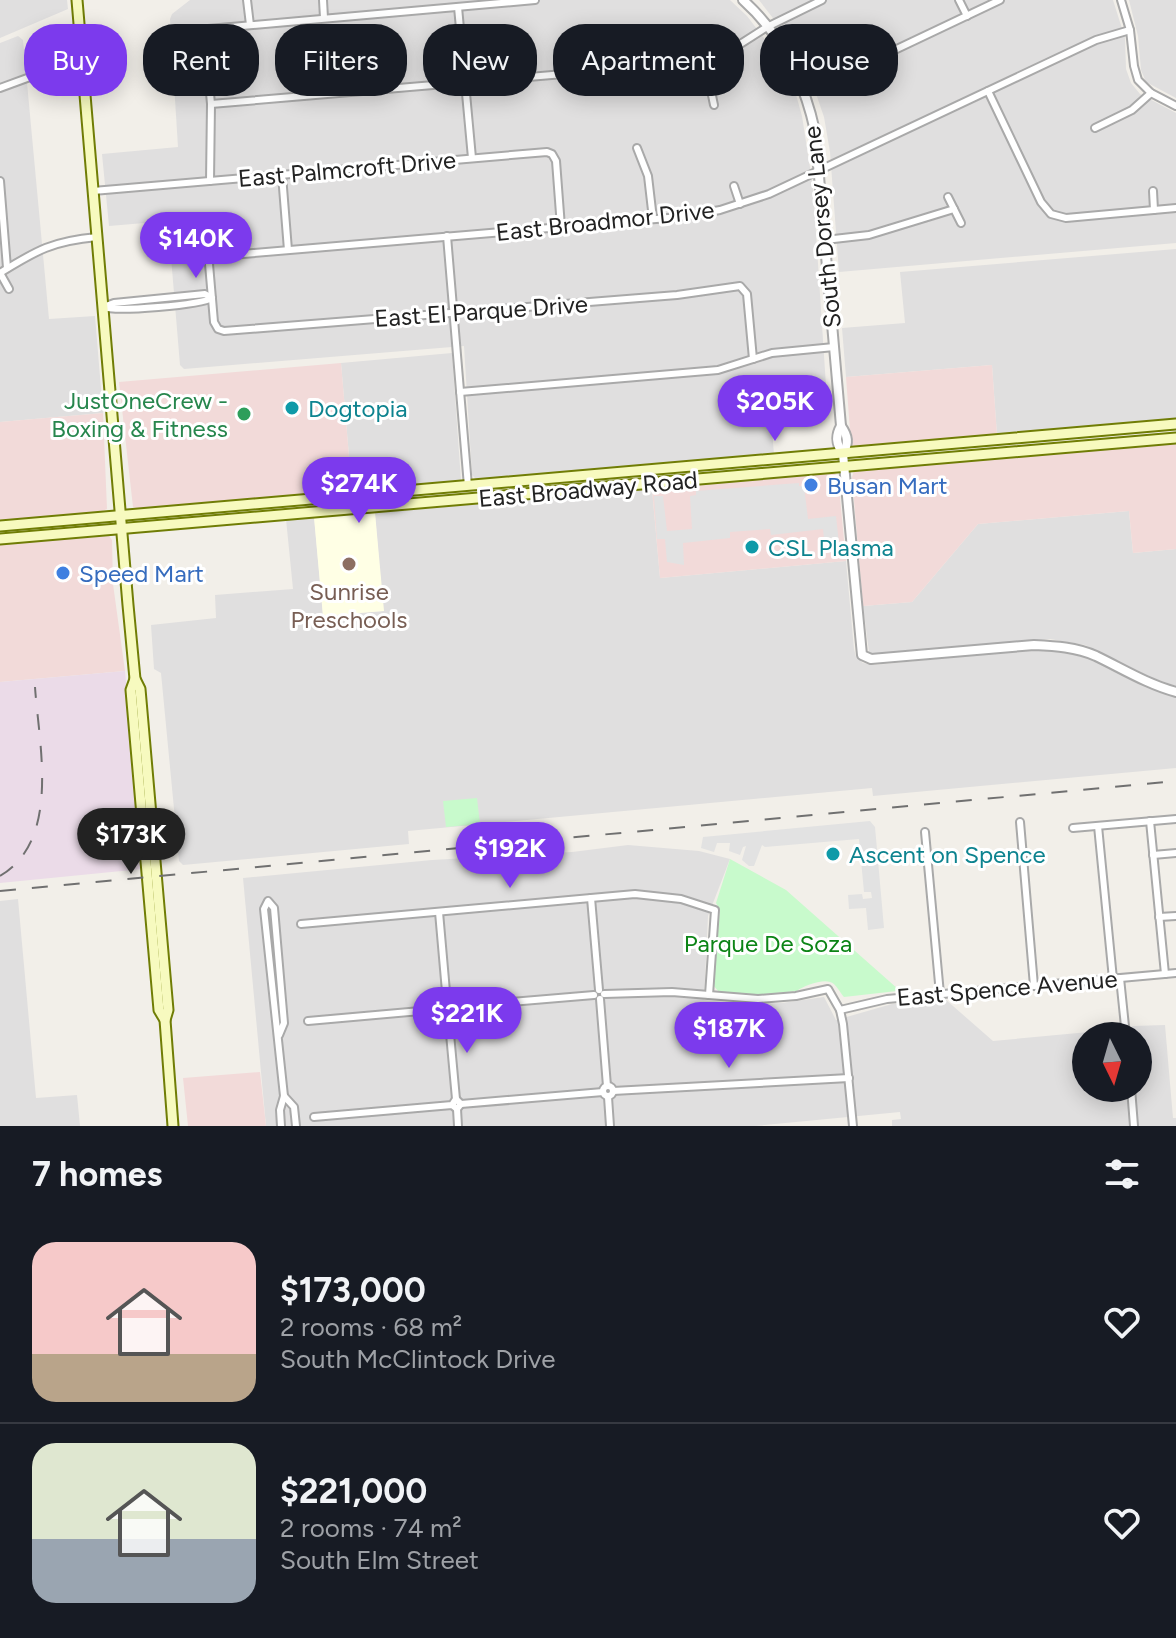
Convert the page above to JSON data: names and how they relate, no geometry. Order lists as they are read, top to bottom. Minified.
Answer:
{"streets":{"main road":["East Broadway Road"],"street":["East Palmcroft Drive","East Broadmor Drive","South Dorsey Lane","East El Parque Drive","East Spence Avenue"]},"crossings":[["East Palmcroft Drive","East Broadmor Drive"],["East Broadmor Drive","South Dorsey Lane"],["East Broadmor Drive","East El Parque Drive"],["South Dorsey Lane","East Broadway Road"]],"parks":["Parque De Soza"],"places":["Dogtopia","JustOneCrew - Boxing & Fitness","Busan Mart","CSL Plasma","Sunrise Preschools","Speed Mart","Ascent on Spence"],"north":"bottom","page":{"chip":["Buy","Rent","Filters","New","Apartment","House"],"price":["$140K","$205K","$274K","$173K","$192K","$221K","$187K"],"heading":"7 homes","list":[{"name":"$173,000","note":"2 rooms · 68 m² · South McClintock Drive"},{"name":"$221,000","note":"2 rooms · 74 m² · South Elm Street"}]}}
